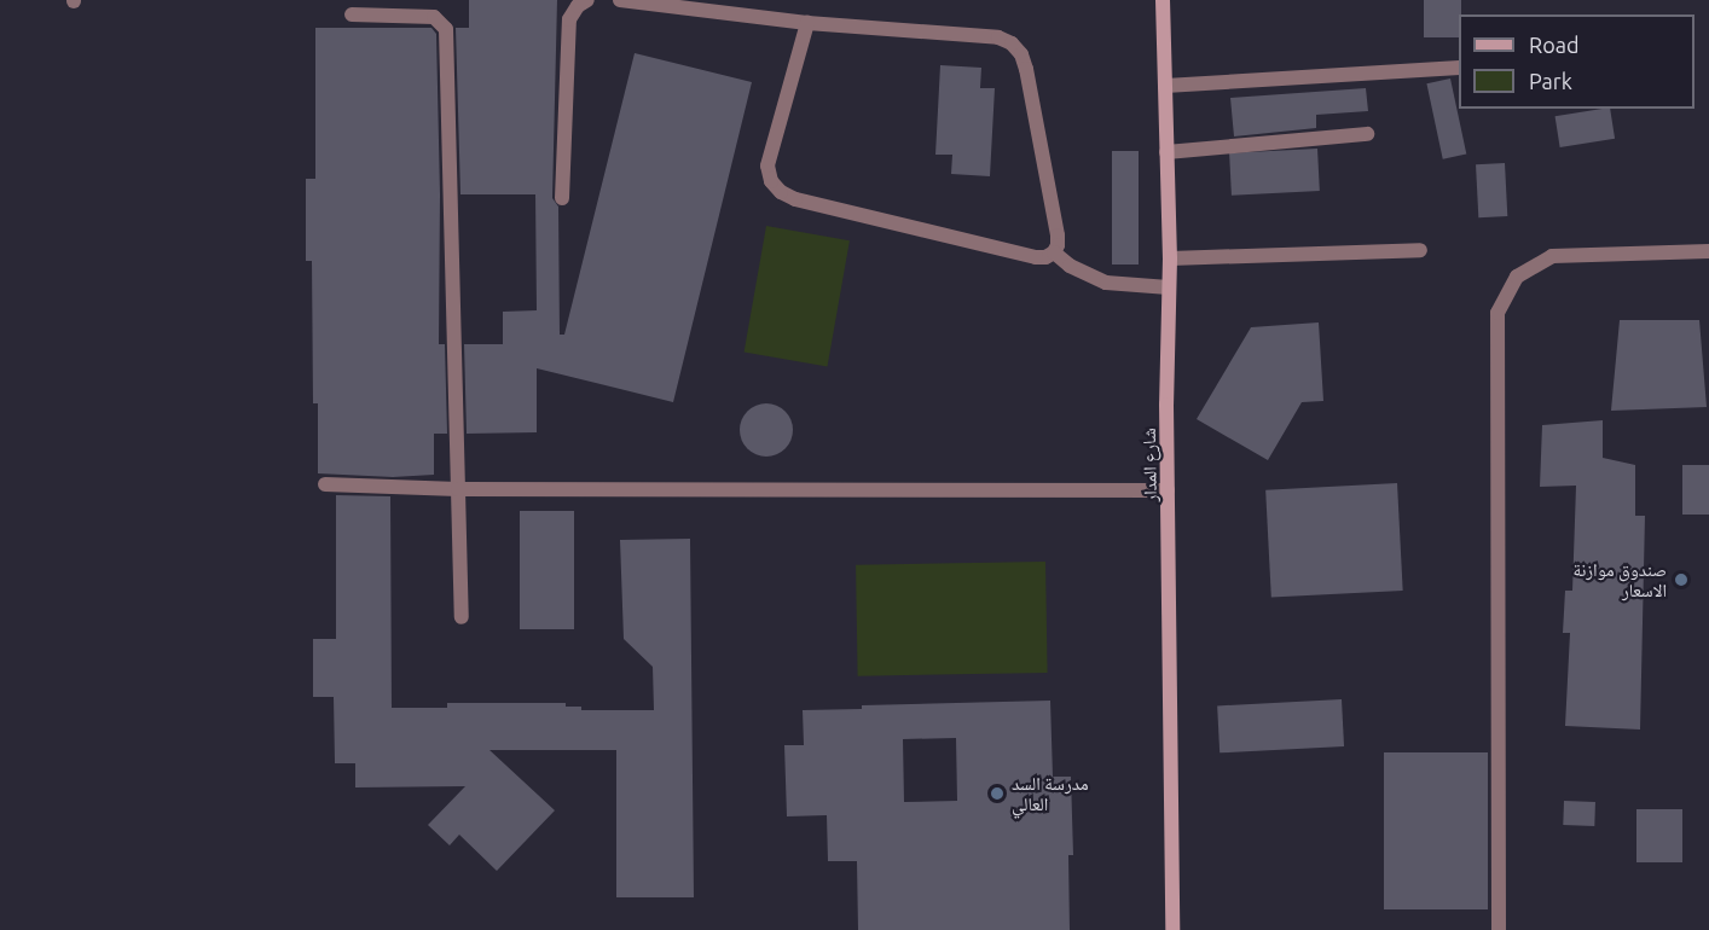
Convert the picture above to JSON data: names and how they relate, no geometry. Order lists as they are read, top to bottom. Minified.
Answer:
{"streets":{"main road":["شارع المدار"]},"places":["صندوق موازنة الاسعار","مدرسة السد العالي"],"legend":["Road","Park"]}
